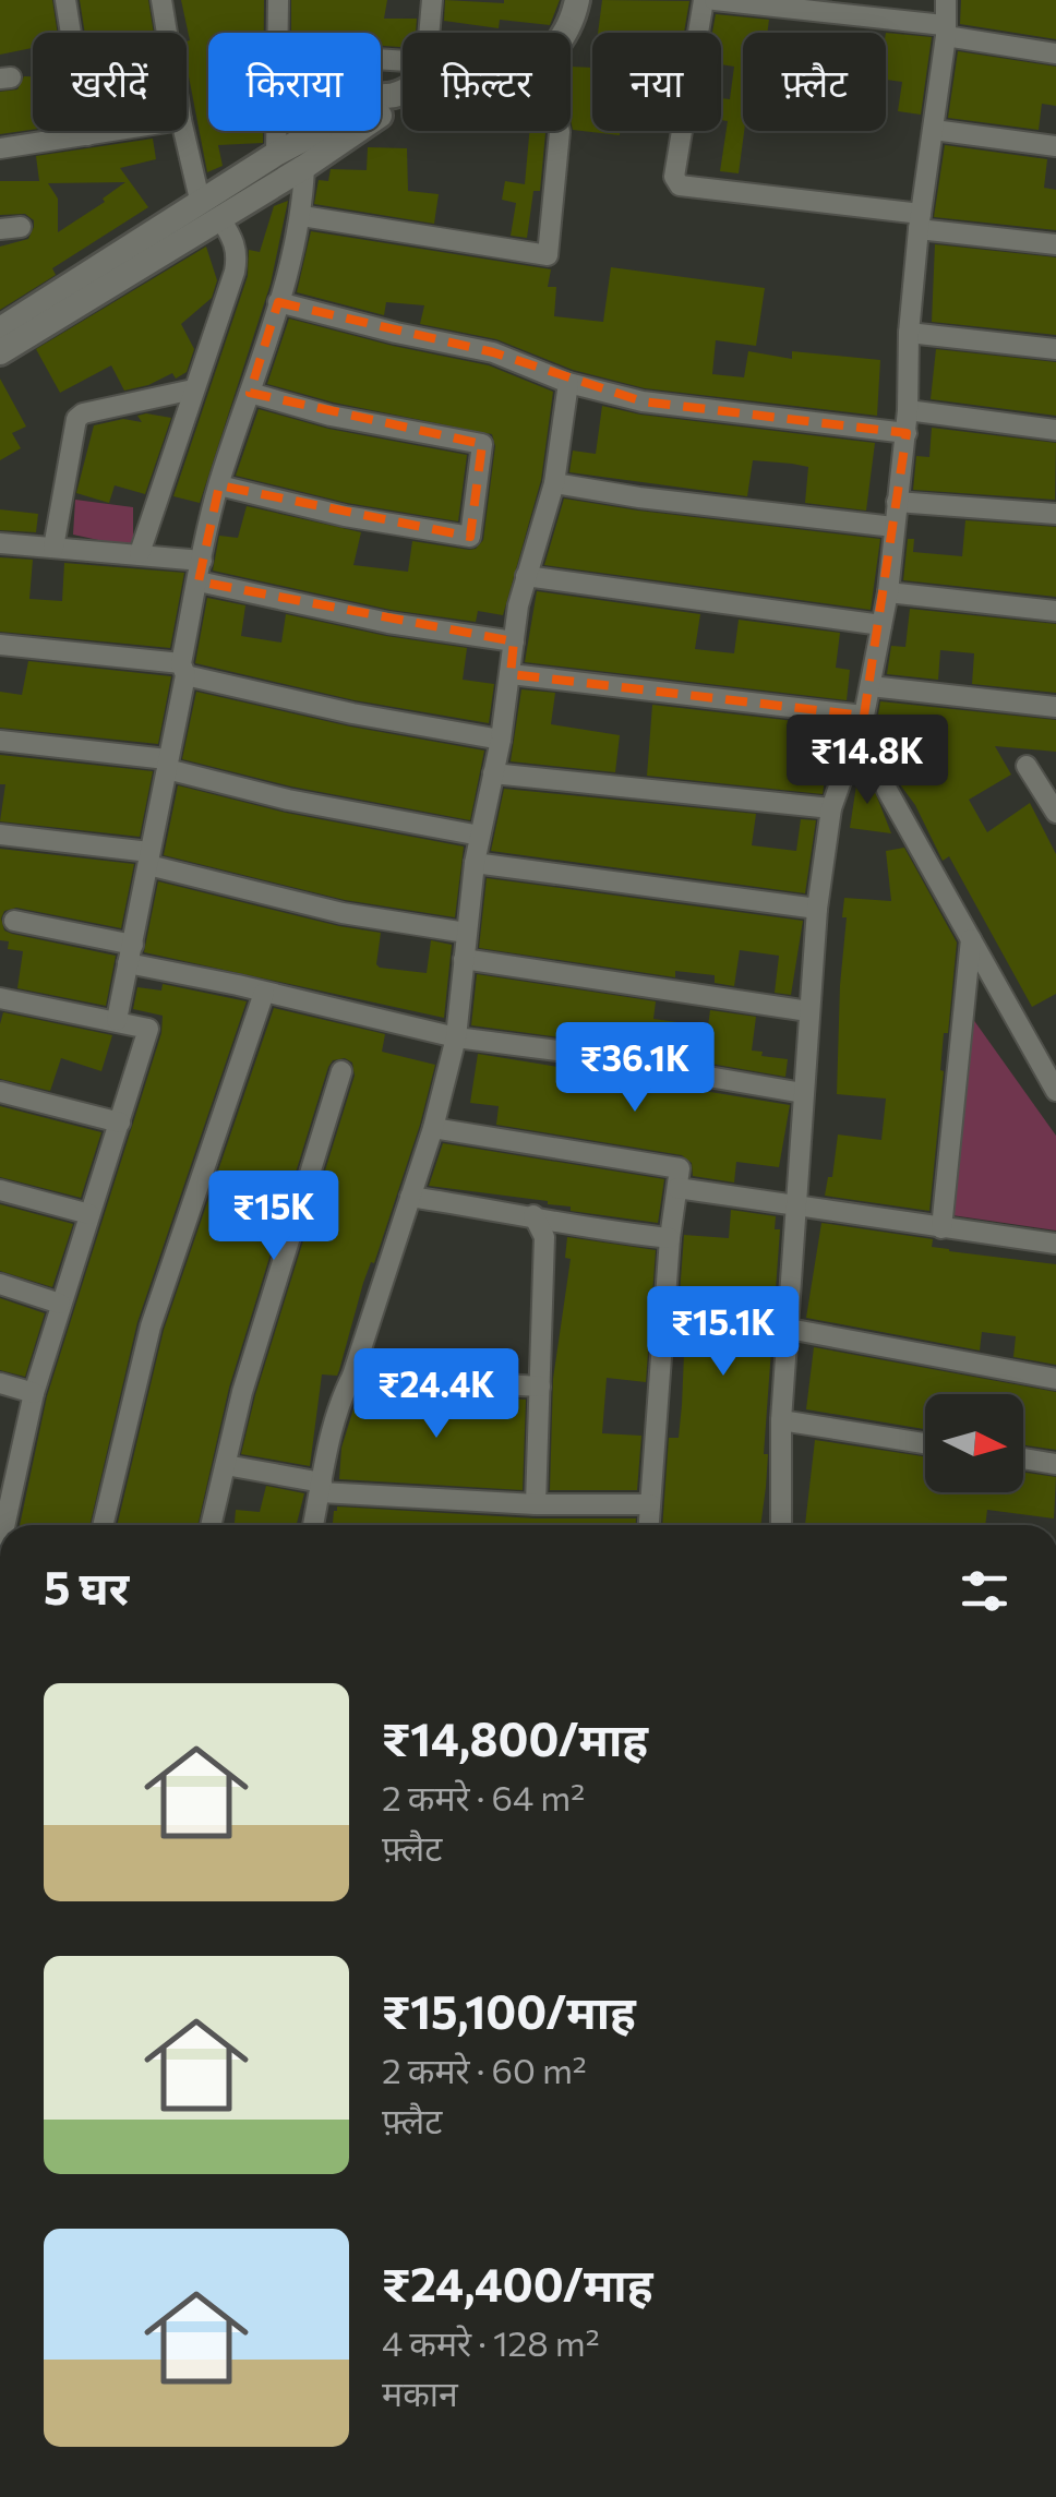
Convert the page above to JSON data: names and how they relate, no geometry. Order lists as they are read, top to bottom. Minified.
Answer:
{"north":"right","page":{"chip":["खरीदें","किराया","फ़िल्टर","नया","फ़्लैट"],"price":["₹14.8K","₹36.1K","₹15K","₹15.1K","₹24.4K"],"heading":"5 घर","list":[{"name":"₹14,800/माह","note":"2 कमरे · 64 m² · फ़्लैट"},{"name":"₹15,100/माह","note":"2 कमरे · 60 m² · फ़्लैट"},{"name":"₹24,400/माह","note":"4 कमरे · 128 m² · मकान"}]}}
